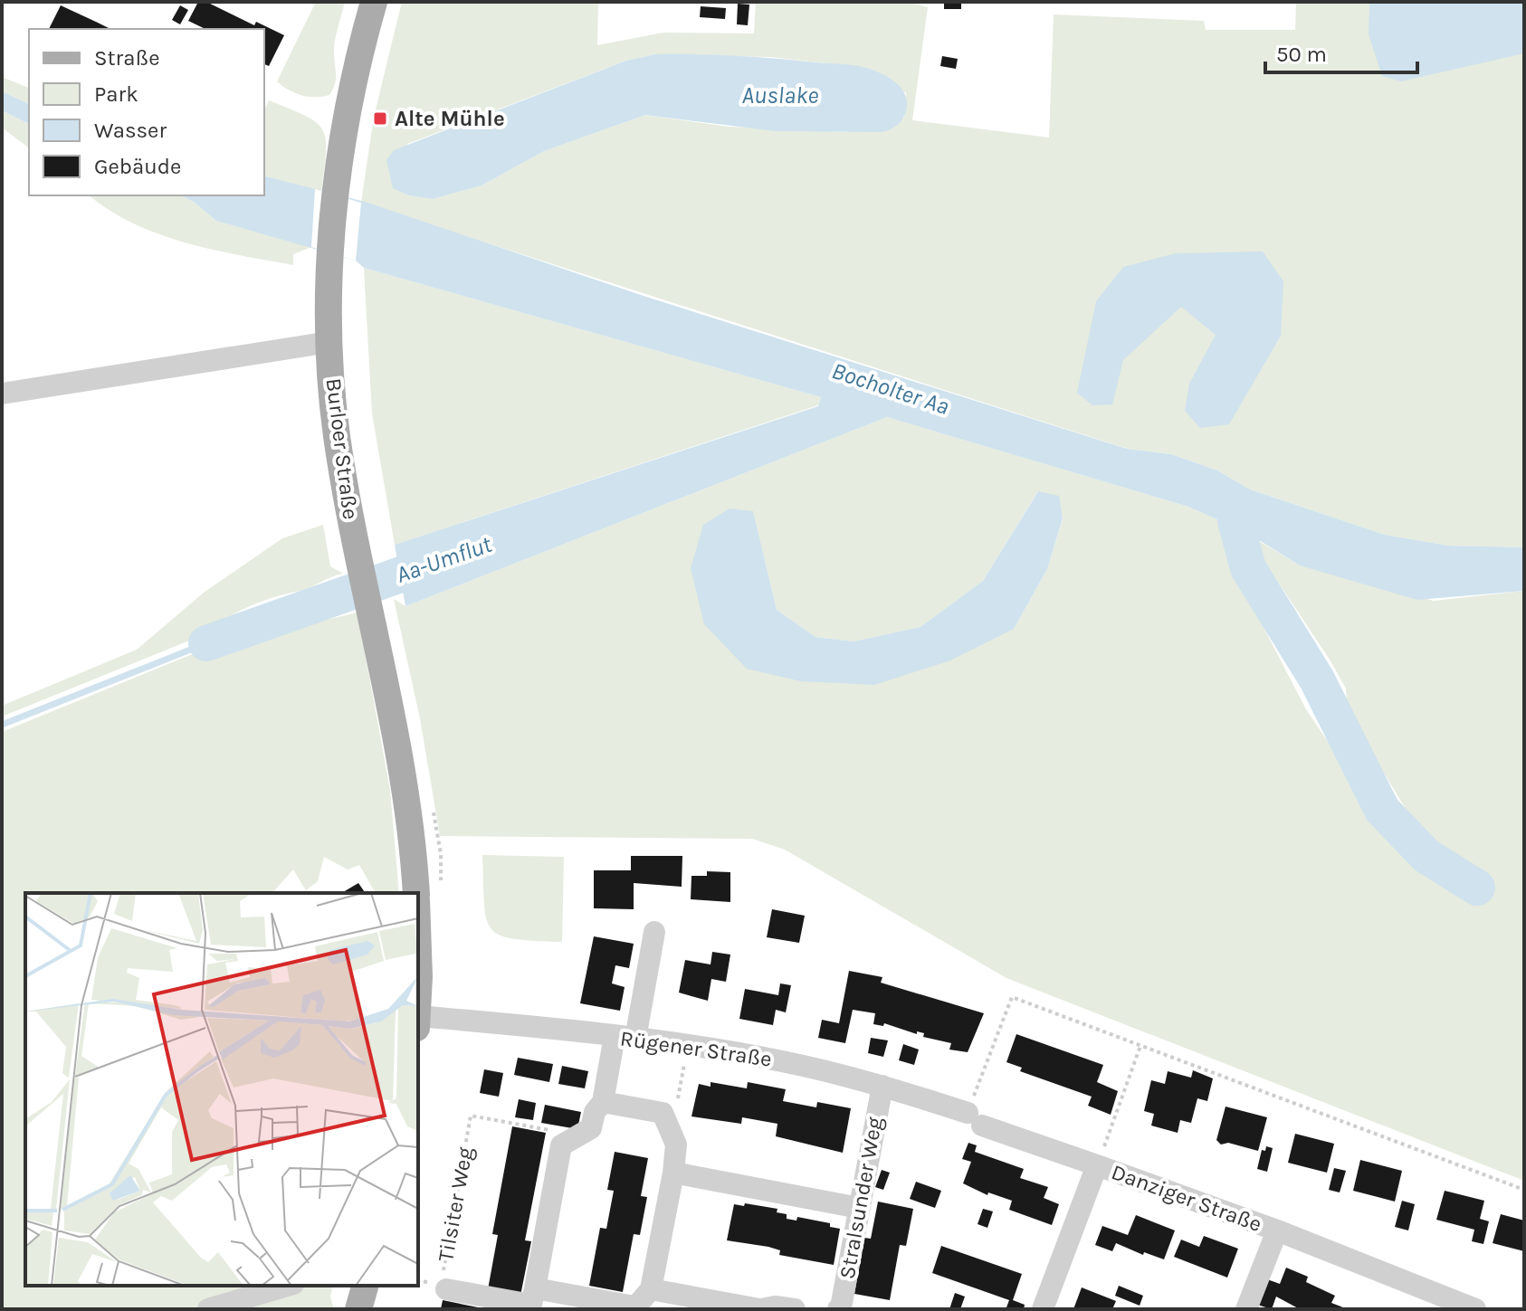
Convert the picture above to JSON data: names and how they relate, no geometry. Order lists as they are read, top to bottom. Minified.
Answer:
{"streets":{"main road":["Burloer Straße"],"street":["Rügener Straße","Stralsunder Weg","Danziger Straße","Tilsiter Weg"]},"crossings":[["Rügener Straße","Stralsunder Weg"],["Rügener Straße","Danziger Straße"]],"water":["Auslake","Bocholter Aa","Aa-Umflut"],"places":{"transit":["Alte Mühle"]},"legend":["Straße","Park","Wasser","Gebäude"],"scale_bar":"50 m"}
